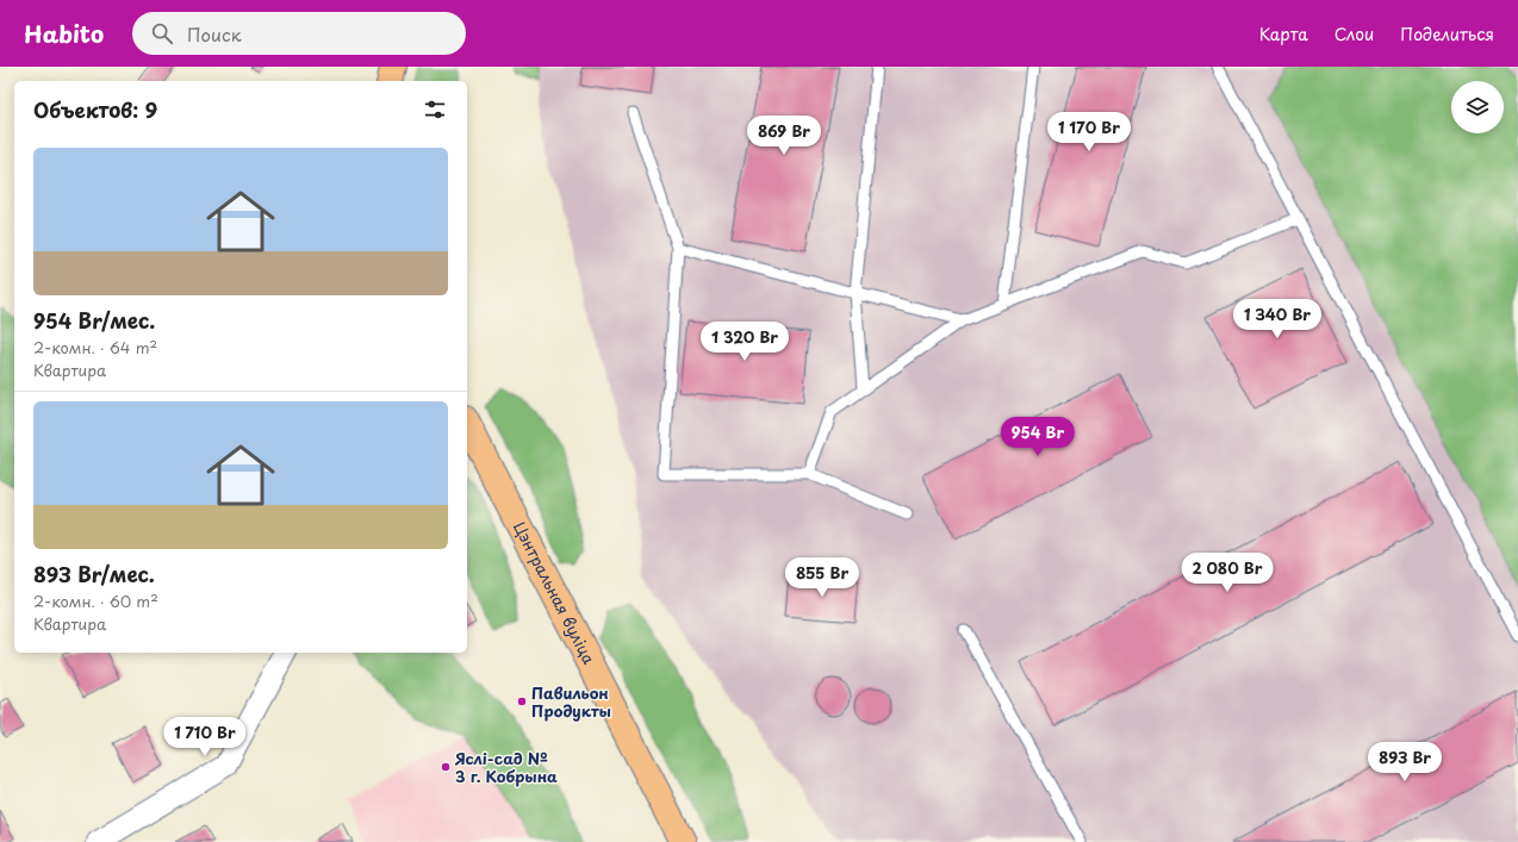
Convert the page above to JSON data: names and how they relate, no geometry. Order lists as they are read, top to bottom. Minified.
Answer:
{"streets":{"main road":["Цэнтральная вуліца"]},"places":["Павильон Продукты","Яслі-сад № 3 г. Кобрына"],"page":{"header":"Habito","search":"Поиск","nav":["Карта","Слои","Поделиться"],"heading":"Объектов: 9","price":["1 170 Br","869 Br","1 340 Br","1 320 Br","954 Br","2 080 Br","855 Br","1 710 Br","893 Br"],"list":[{"name":"954 Br/мес.","note":"2-комн. · 64 m² · Квартира"},{"name":"893 Br/мес.","note":"2-комн. · 60 m² · Квартира"}]}}
